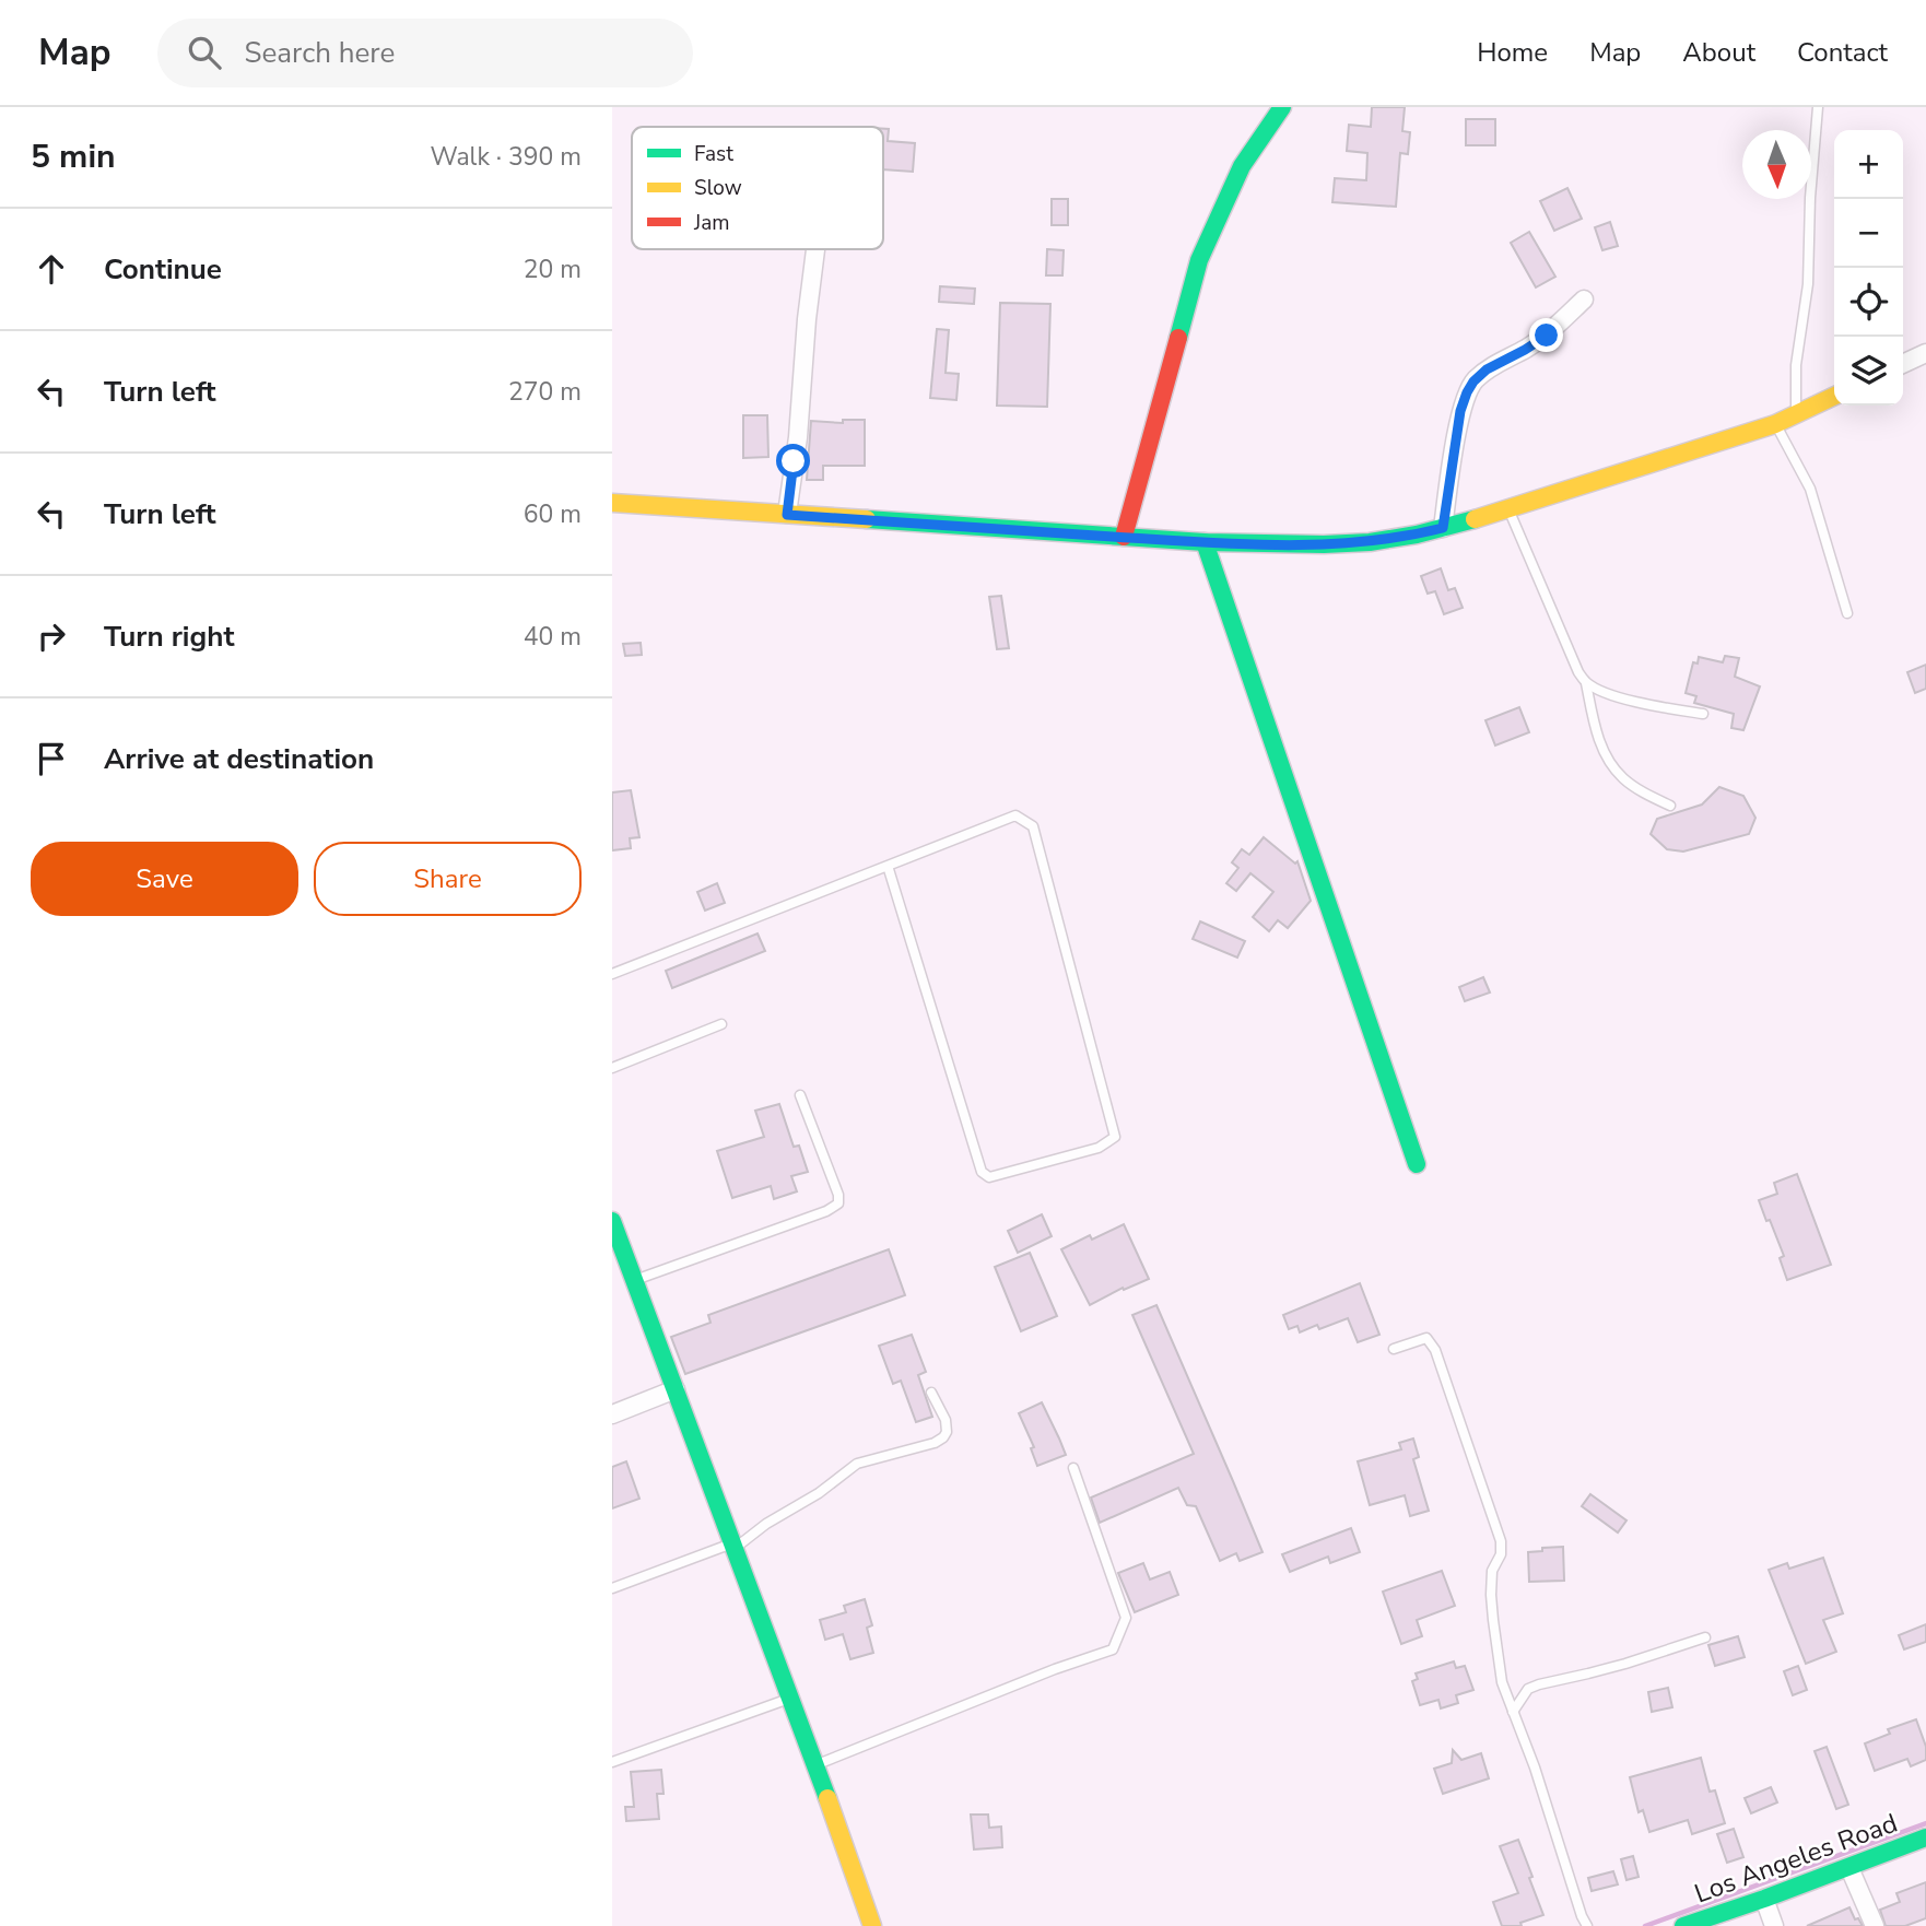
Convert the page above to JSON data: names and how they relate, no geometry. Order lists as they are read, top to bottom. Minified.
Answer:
{"streets":{"street":["Los Angeles Road"]},"legend":["Fast","Slow","Jam"],"north":"bottom","page":{"header":"Map","search":"Search here","nav":["Home","Map","About","Contact"],"heading":["5 min","Walk · 390 m"],"map_buttons":["+","−"],"list":[["Continue","20 m"],["Turn left","270 m"],["Turn left","60 m"],["Turn right","40 m"],"Arrive at destination"],"buttons":["Save","Share"]}}
